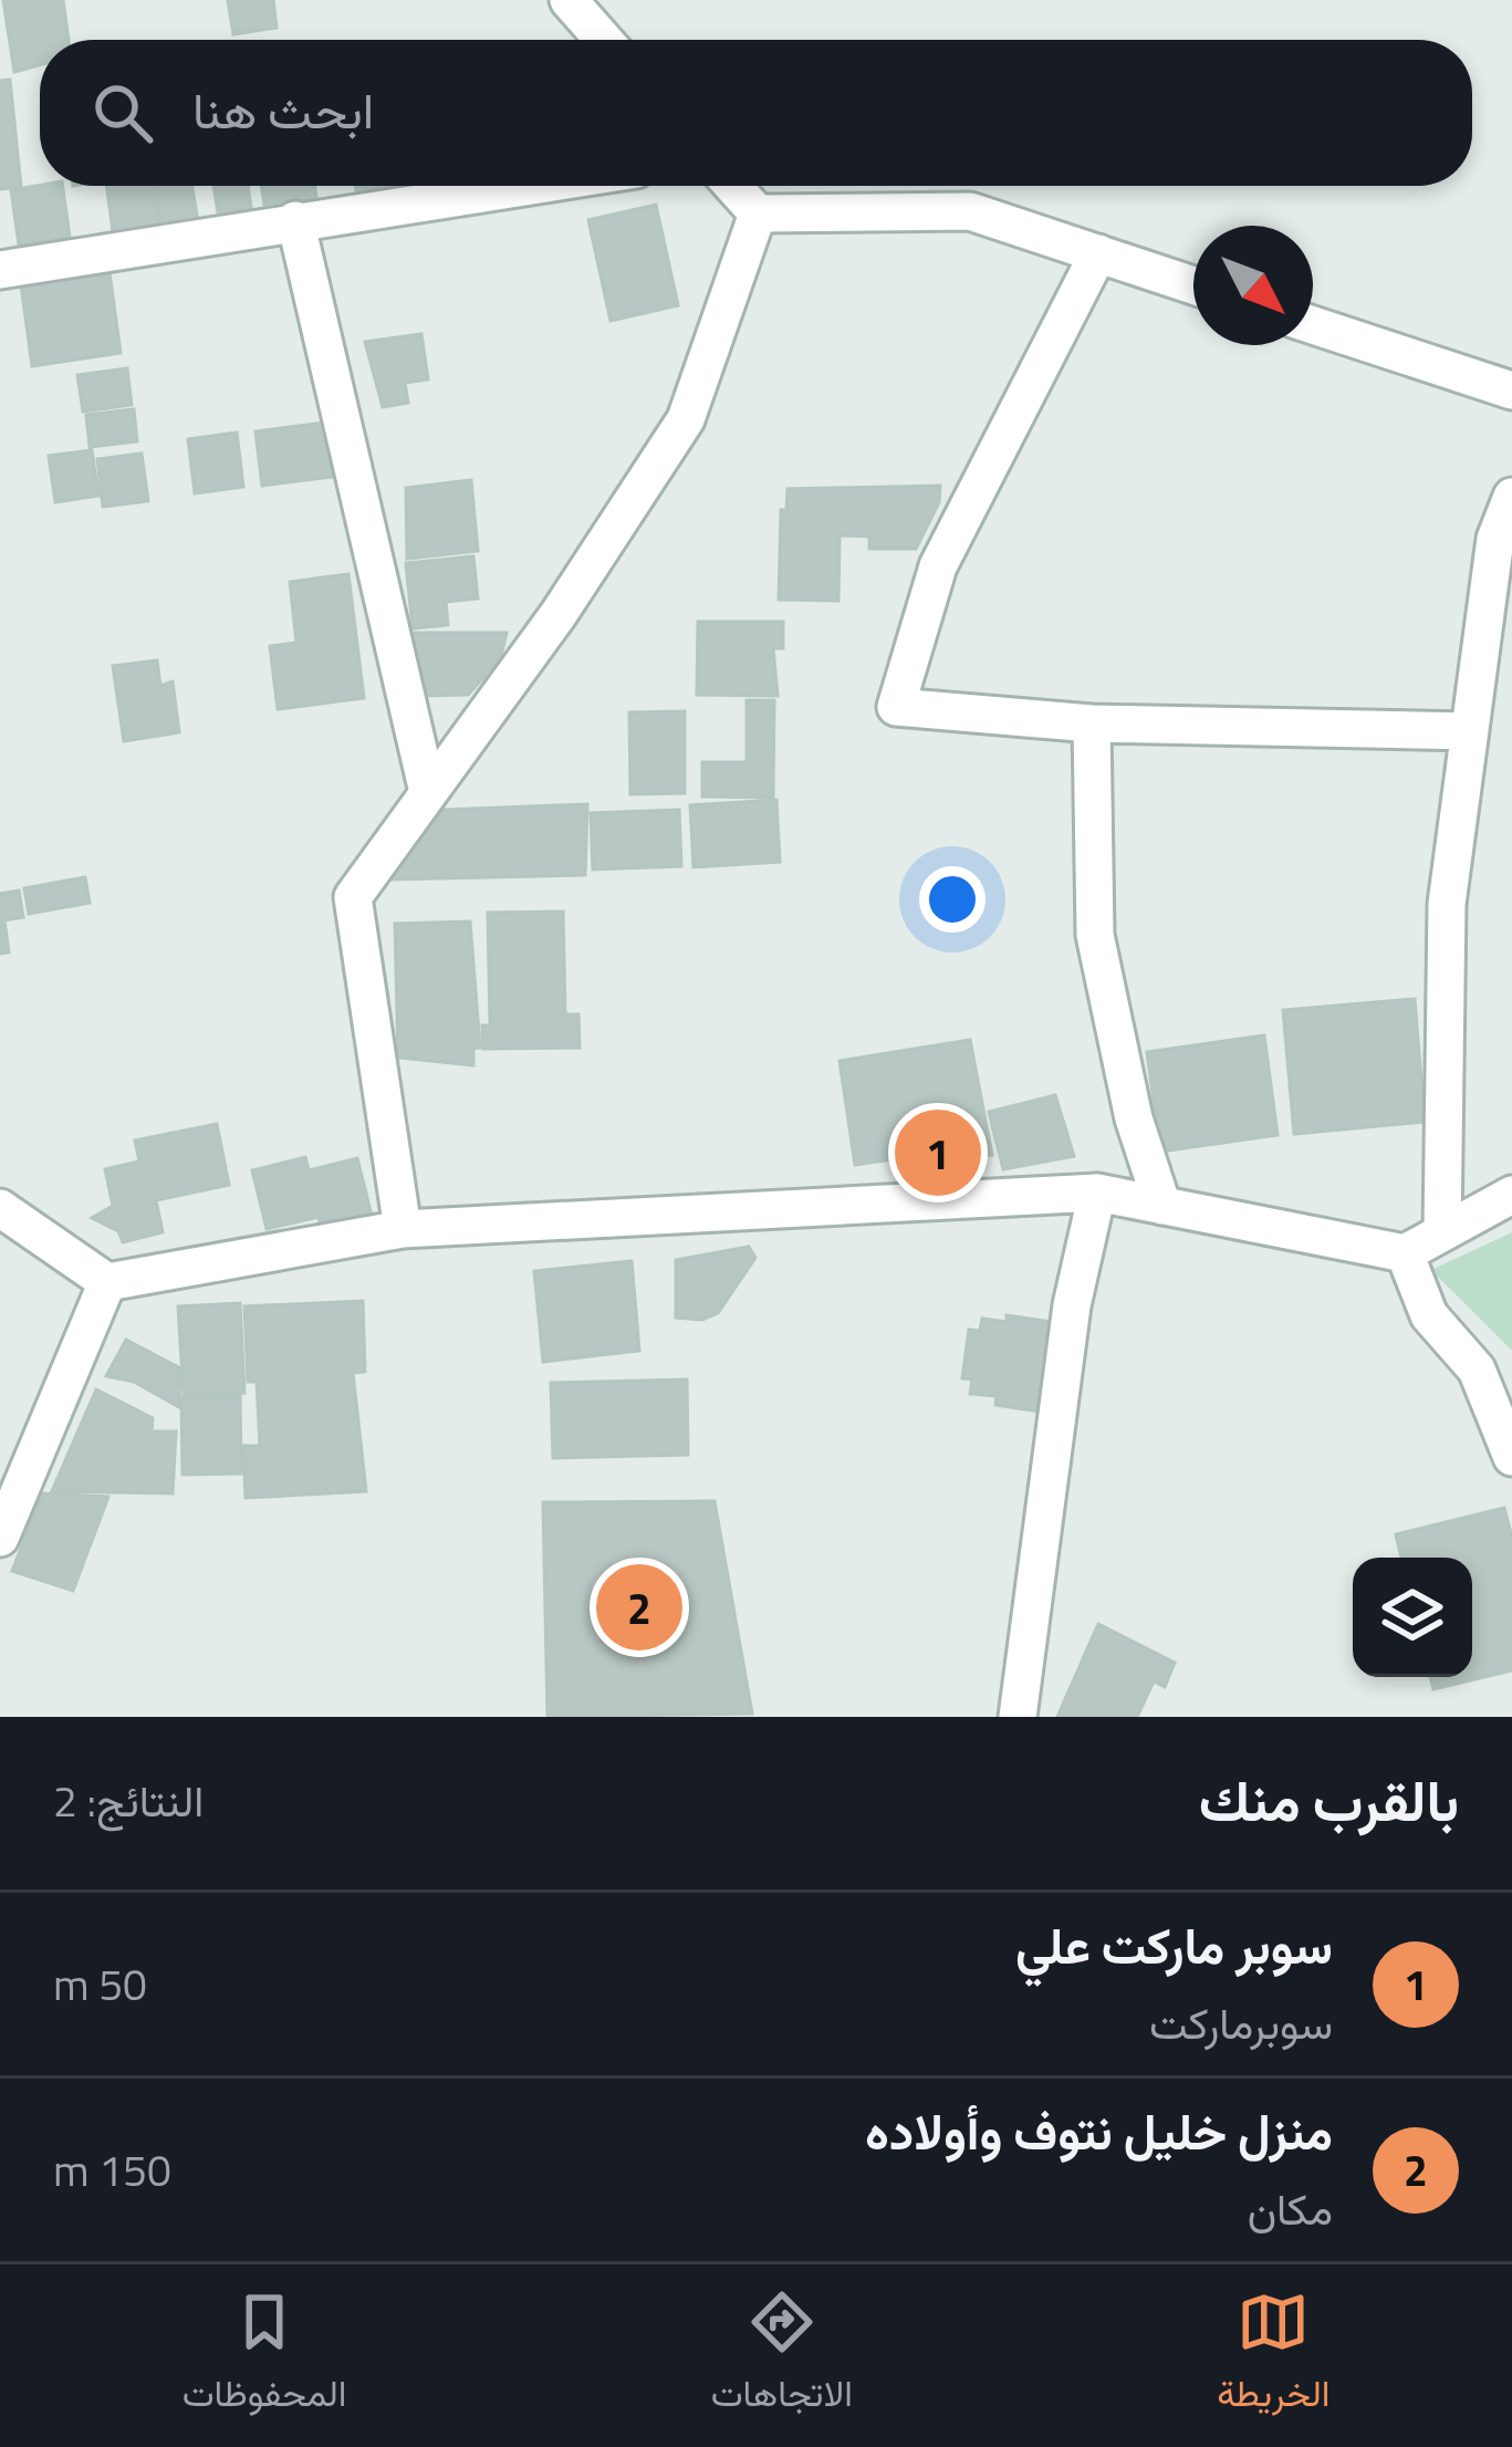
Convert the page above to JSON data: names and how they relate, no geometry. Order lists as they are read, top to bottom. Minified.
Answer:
{"north":"bottom right","page":{"search":"ابحث هنا","pins":["1","2"],"heading":["بالقرب منك","النتائج: 2"],"list":[{"mark":"1","name":"سوبر ماركت علي","note":"سوبرماركت","value":"50 m"},{"mark":"2","name":"منزل خليل نتوف وأولاده","note":"مكان","value":"150 m"}],"nav":["الخريطة","الاتجاهات","المحفوظات"]}}
